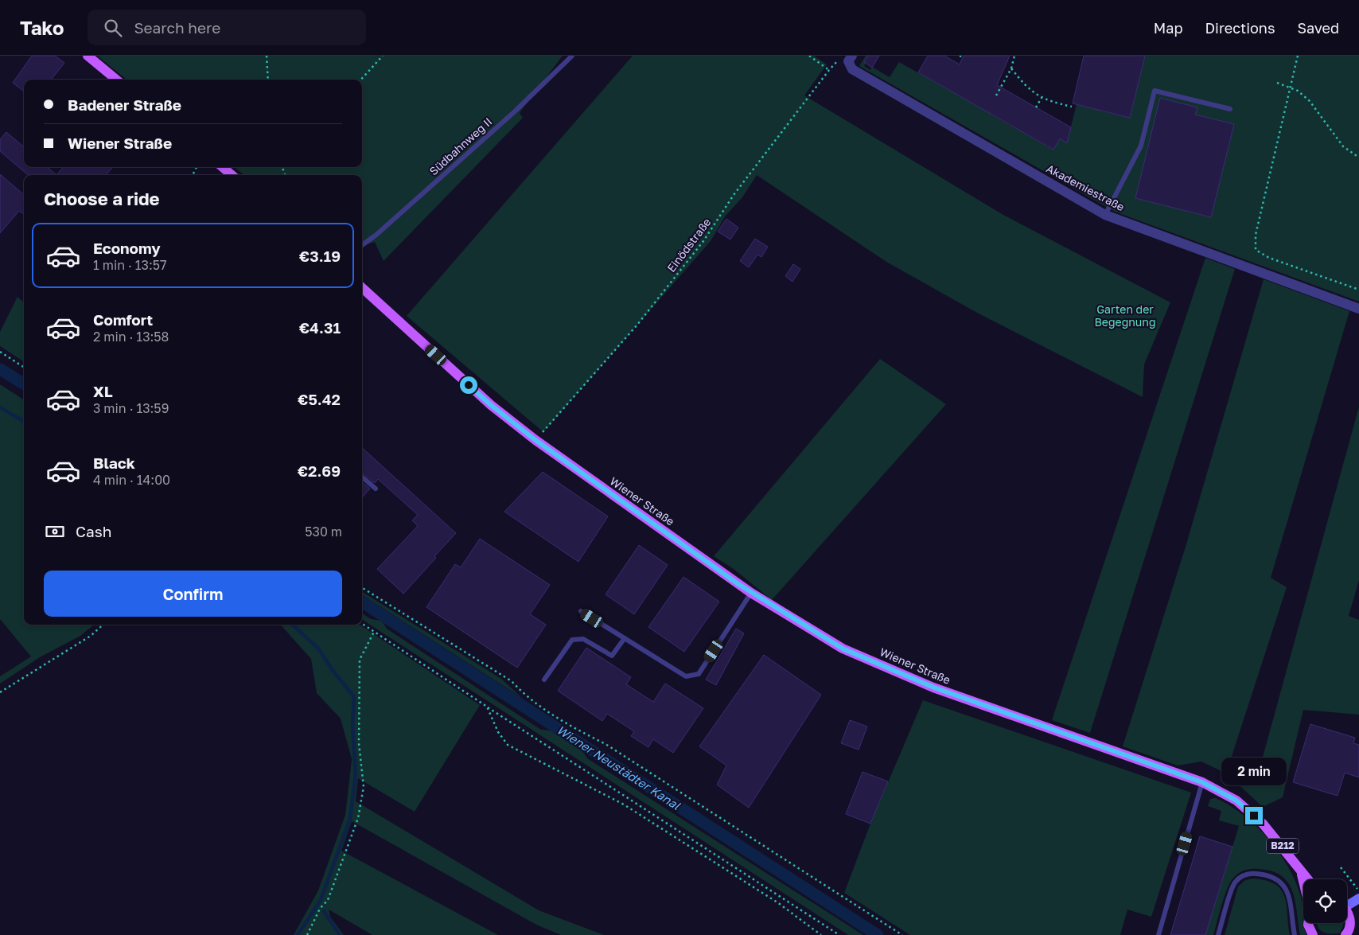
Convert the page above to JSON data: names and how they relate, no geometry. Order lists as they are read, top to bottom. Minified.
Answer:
{"streets":{"main road":["Wiener Straße","B212"],"street":["Akademiestraße"],"lane":["Südbahnweg II"],"path":["Einödstraße"]},"crossings":[["Akademiestraße","Einödstraße"],["Einödstraße","Wiener Straße"],["Einödstraße","B212"],["Wiener Straße","B212"]],"water":["Wiener Neustädter Kanal"],"parks":["Garten der Begegnung"],"page":{"header":"Tako","search":"Search here","nav":["Map","Directions","Saved"],"banner":["Badener Straße","Wiener Straße"],"heading":"Choose a ride","list":[{"name":"Economy","note":"1 min · 13:57","value":"€3.19"},{"name":"Comfort","note":"2 min · 13:58","value":"€4.31"},{"name":"XL","note":"3 min · 13:59","value":"€5.42"},{"name":"Black","note":"4 min · 14:00","value":"€2.69"}],"pay":["Cash","530 m"],"buttons":"Confirm","bubble":"2 min"}}
